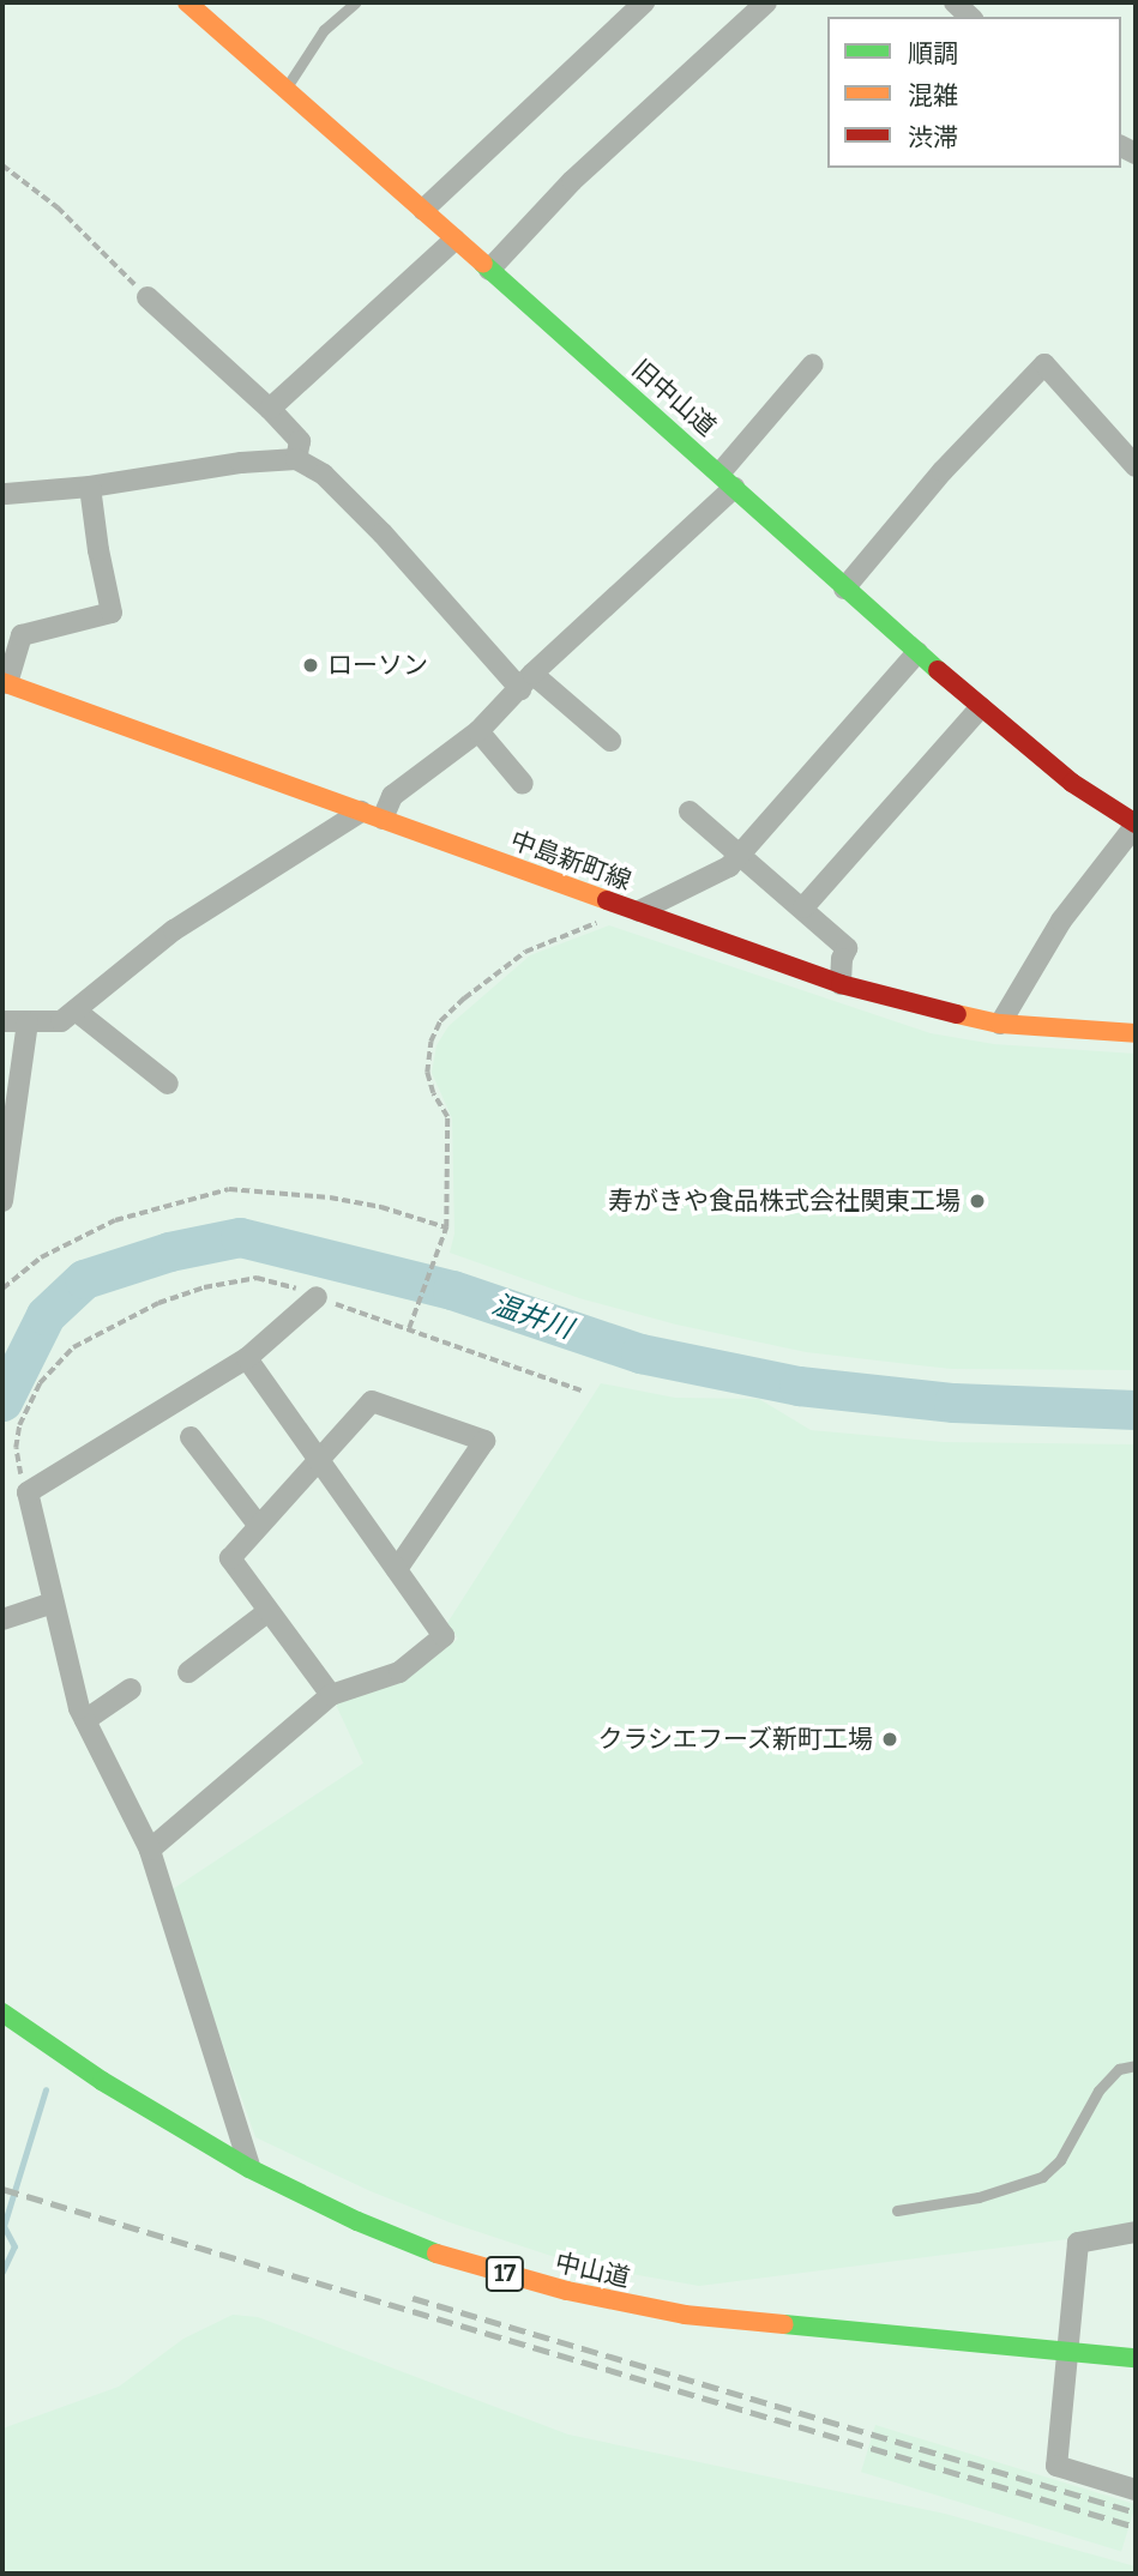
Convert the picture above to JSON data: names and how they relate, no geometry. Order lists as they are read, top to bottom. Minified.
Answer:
{"streets":{"main road":["旧中山道","中島新町線","中山道","17"]},"water":["温井川"],"places":["ローソン","寿がきや食品株式会社関東工場","クラシエフーズ新町工場"],"legend":["順調","混雑","渋滞"]}
